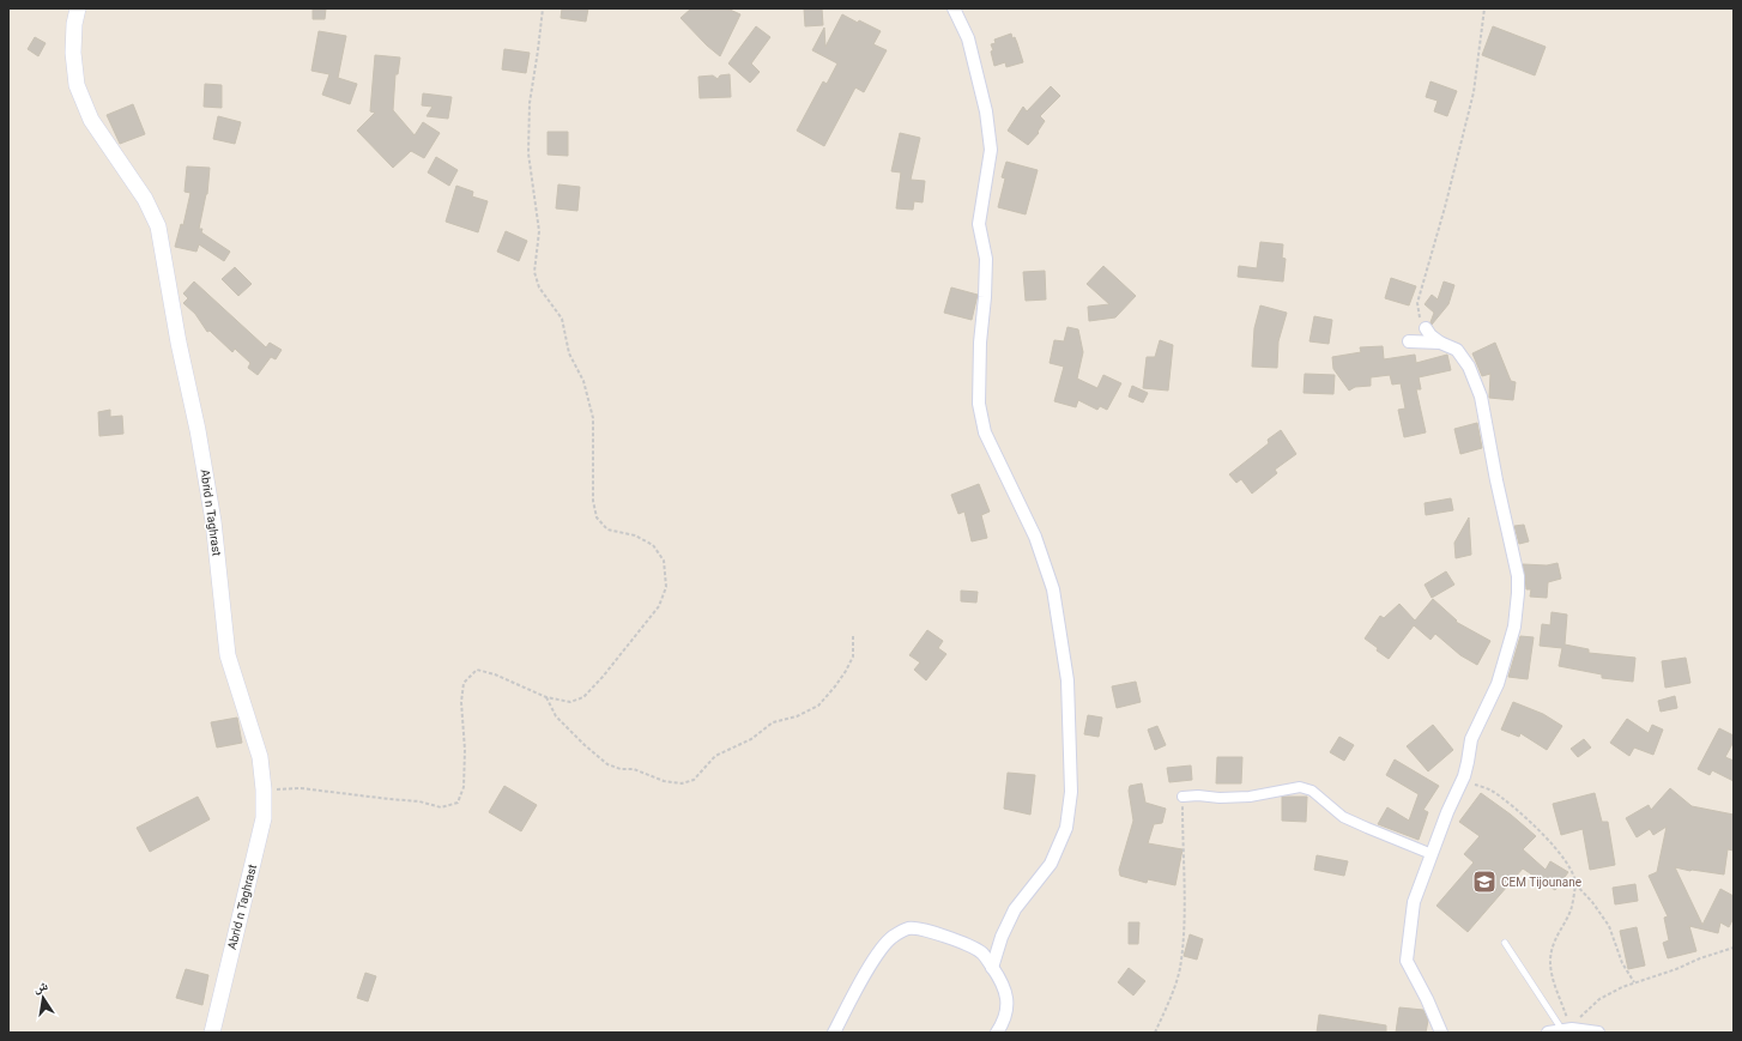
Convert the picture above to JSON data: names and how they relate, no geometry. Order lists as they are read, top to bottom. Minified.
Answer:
{"streets":{"street":["Abrid n Taghrast"]},"places":{"school or university":["CEM Tijounane"]},"north":"top"}
